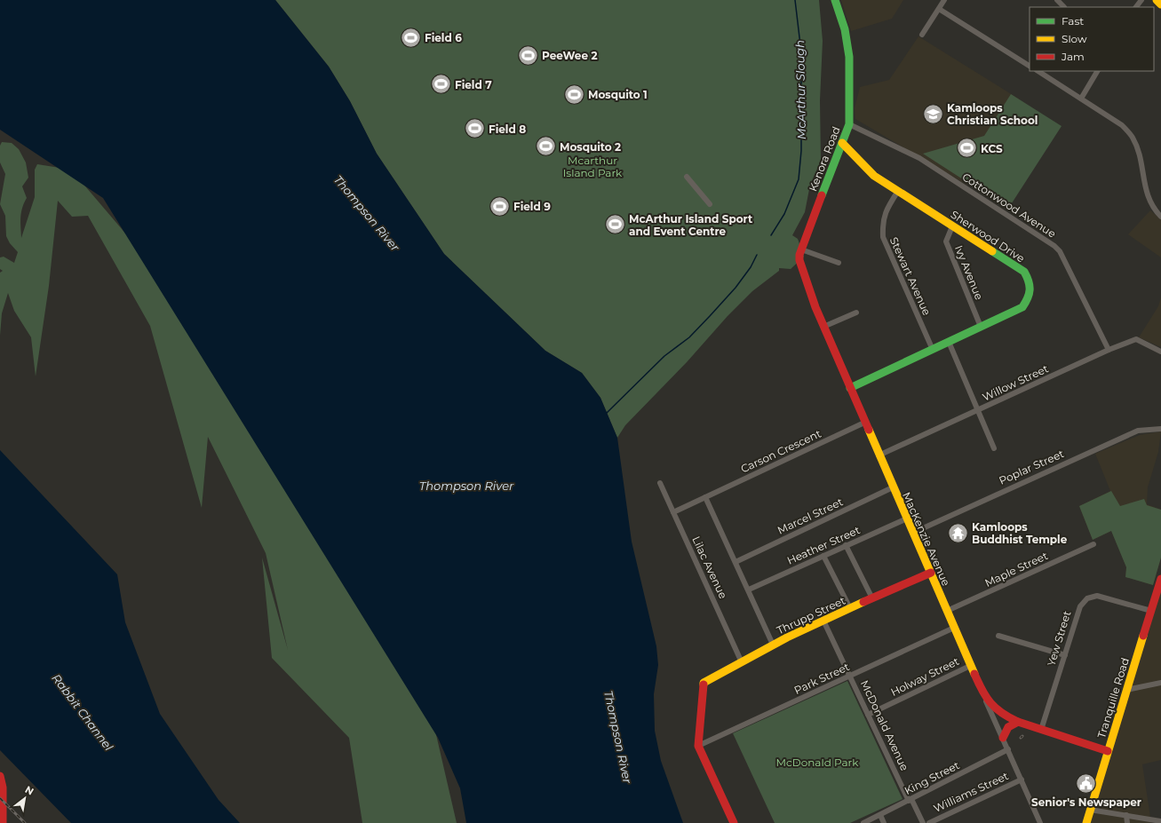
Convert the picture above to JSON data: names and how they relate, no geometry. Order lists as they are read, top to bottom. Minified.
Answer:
{"streets":{"street":["Kenora Road","Cottonwood Avenue","Sherwood Drive","Ivy Avenue","Stewart Avenue","Willow Street","Carson Crescent","Poplar Street","Marcel Street","MacKenzie Avenue","Heather Street","Lilac Avenue","Maple Street","Thrupp Street","Yew Street","Holway Street","Park Street","Tranquille Road","McDonald Avenue","King Street","Williams Street"]},"crossings":[["Kenora Road","Cottonwood Avenue"],["Kenora Road","Sherwood Drive"],["Kenora Road","MacKenzie Avenue"],["Cottonwood Avenue","Willow Street"],["Sherwood Drive","Ivy Avenue"],["Sherwood Drive","Stewart Avenue"],["Sherwood Drive","MacKenzie Avenue"],["Willow Street","MacKenzie Avenue"],["Carson Crescent","MacKenzie Avenue"],["Carson Crescent","Lilac Avenue"],["Poplar Street","MacKenzie Avenue"],["Marcel Street","MacKenzie Avenue"],["MacKenzie Avenue","Heather Street"],["MacKenzie Avenue","Maple Street"],["MacKenzie Avenue","Thrupp Street"],["MacKenzie Avenue","Holway Street"],["MacKenzie Avenue","Park Street"],["MacKenzie Avenue","King Street"],["MacKenzie Avenue","Williams Street"],["Lilac Avenue","Thrupp Street"],["Thrupp Street","Park Street"],["Thrupp Street","McDonald Avenue"],["Yew Street","Tranquille Road"],["Holway Street","McDonald Avenue"],["Park Street","McDonald Avenue"],["McDonald Avenue","King Street"]],"water":["McArthur Slough","Thompson River","Rabbit Channel"],"parks":["Mcarthur Island Park","McDonald Park"],"places":{"sports":["Field 6","PeeWee 2","Field 7","Mosquito 1","Field 8","Mosquito 2","KCS","Field 9","McArthur Island Sport and Event Centre"],"school or university":["Kamloops Christian School"],"temple":["Kamloops Buddhist Temple"],"public building":["Senior's Newspaper"]},"legend":["Fast","Slow","Jam"],"north":"top right"}
